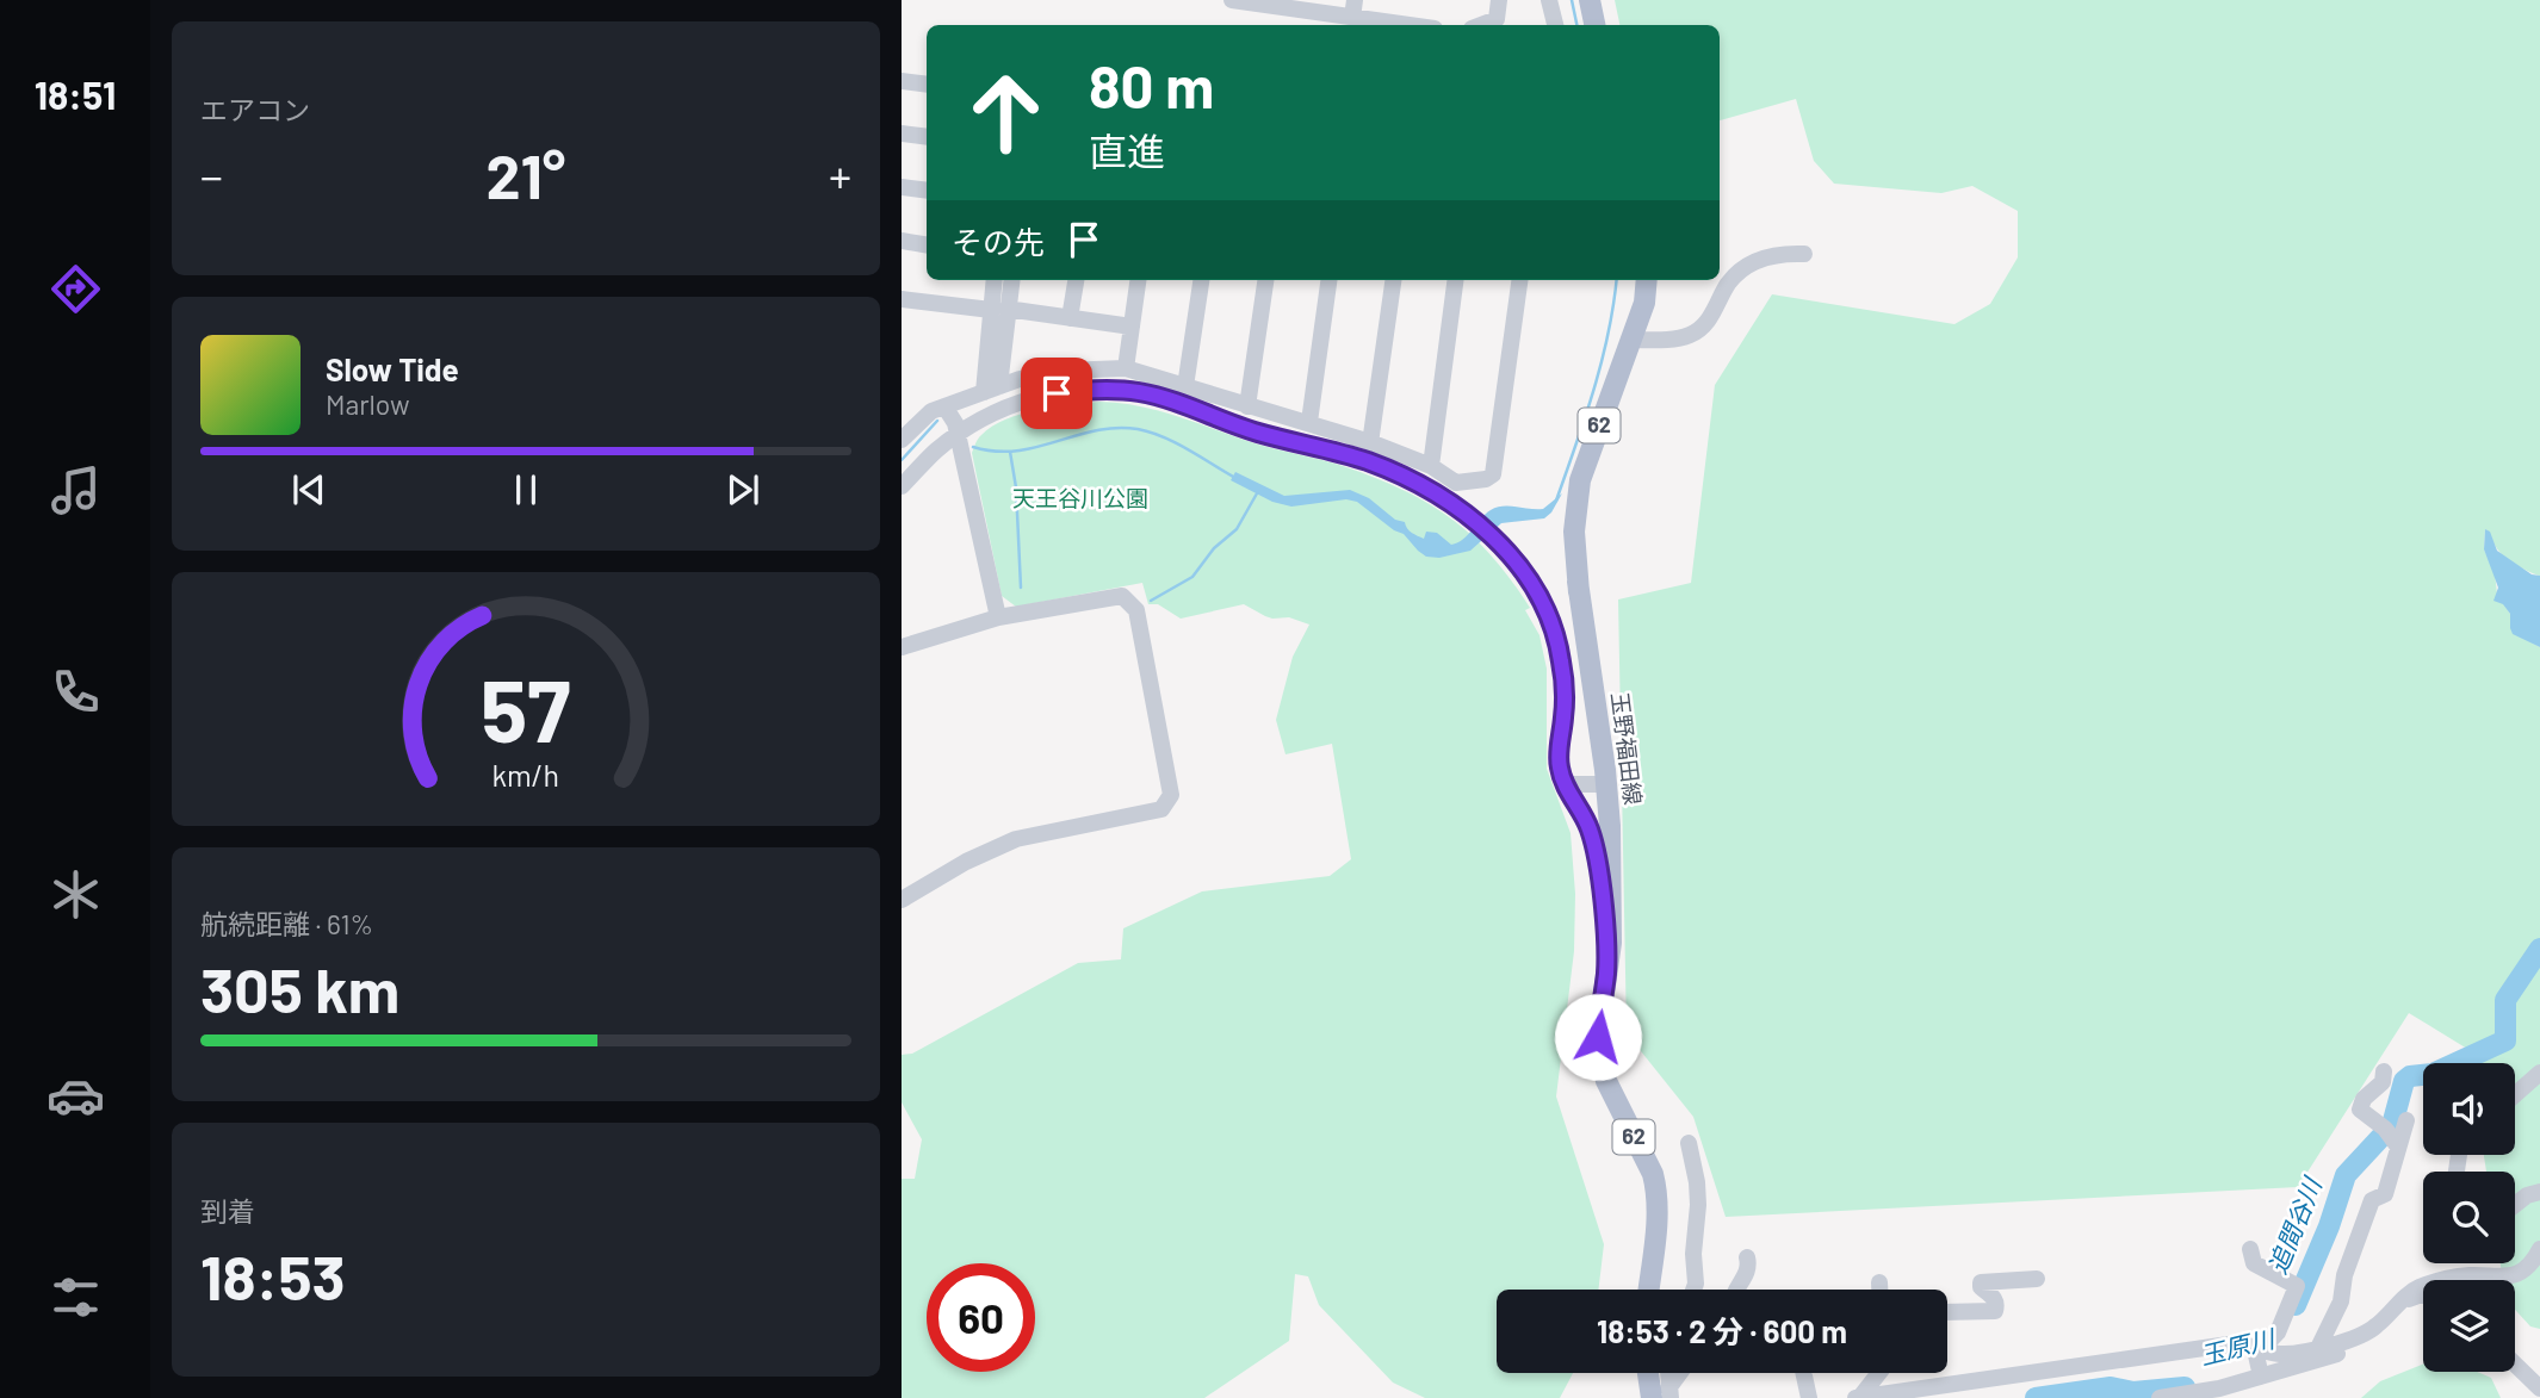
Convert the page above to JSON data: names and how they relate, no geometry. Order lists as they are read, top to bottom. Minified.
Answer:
{"streets":{"main road":["62","玉野福田線"]},"water":["追間谷川","玉原川"],"parks":["天王谷川公園"],"page":{"tabs":"18:51","tile":["エアコン",["航続距離 · 61%","305 km"],["到着","18:53"]],"turn":["80 m","直進"],"heat":["−","21°","+"],"then":"その先","song":["Slow Tide","Marlow"],"limit":"60","trip":"18:53 · 2 分 · 600 m","gauge":["57","km/h"]}}
